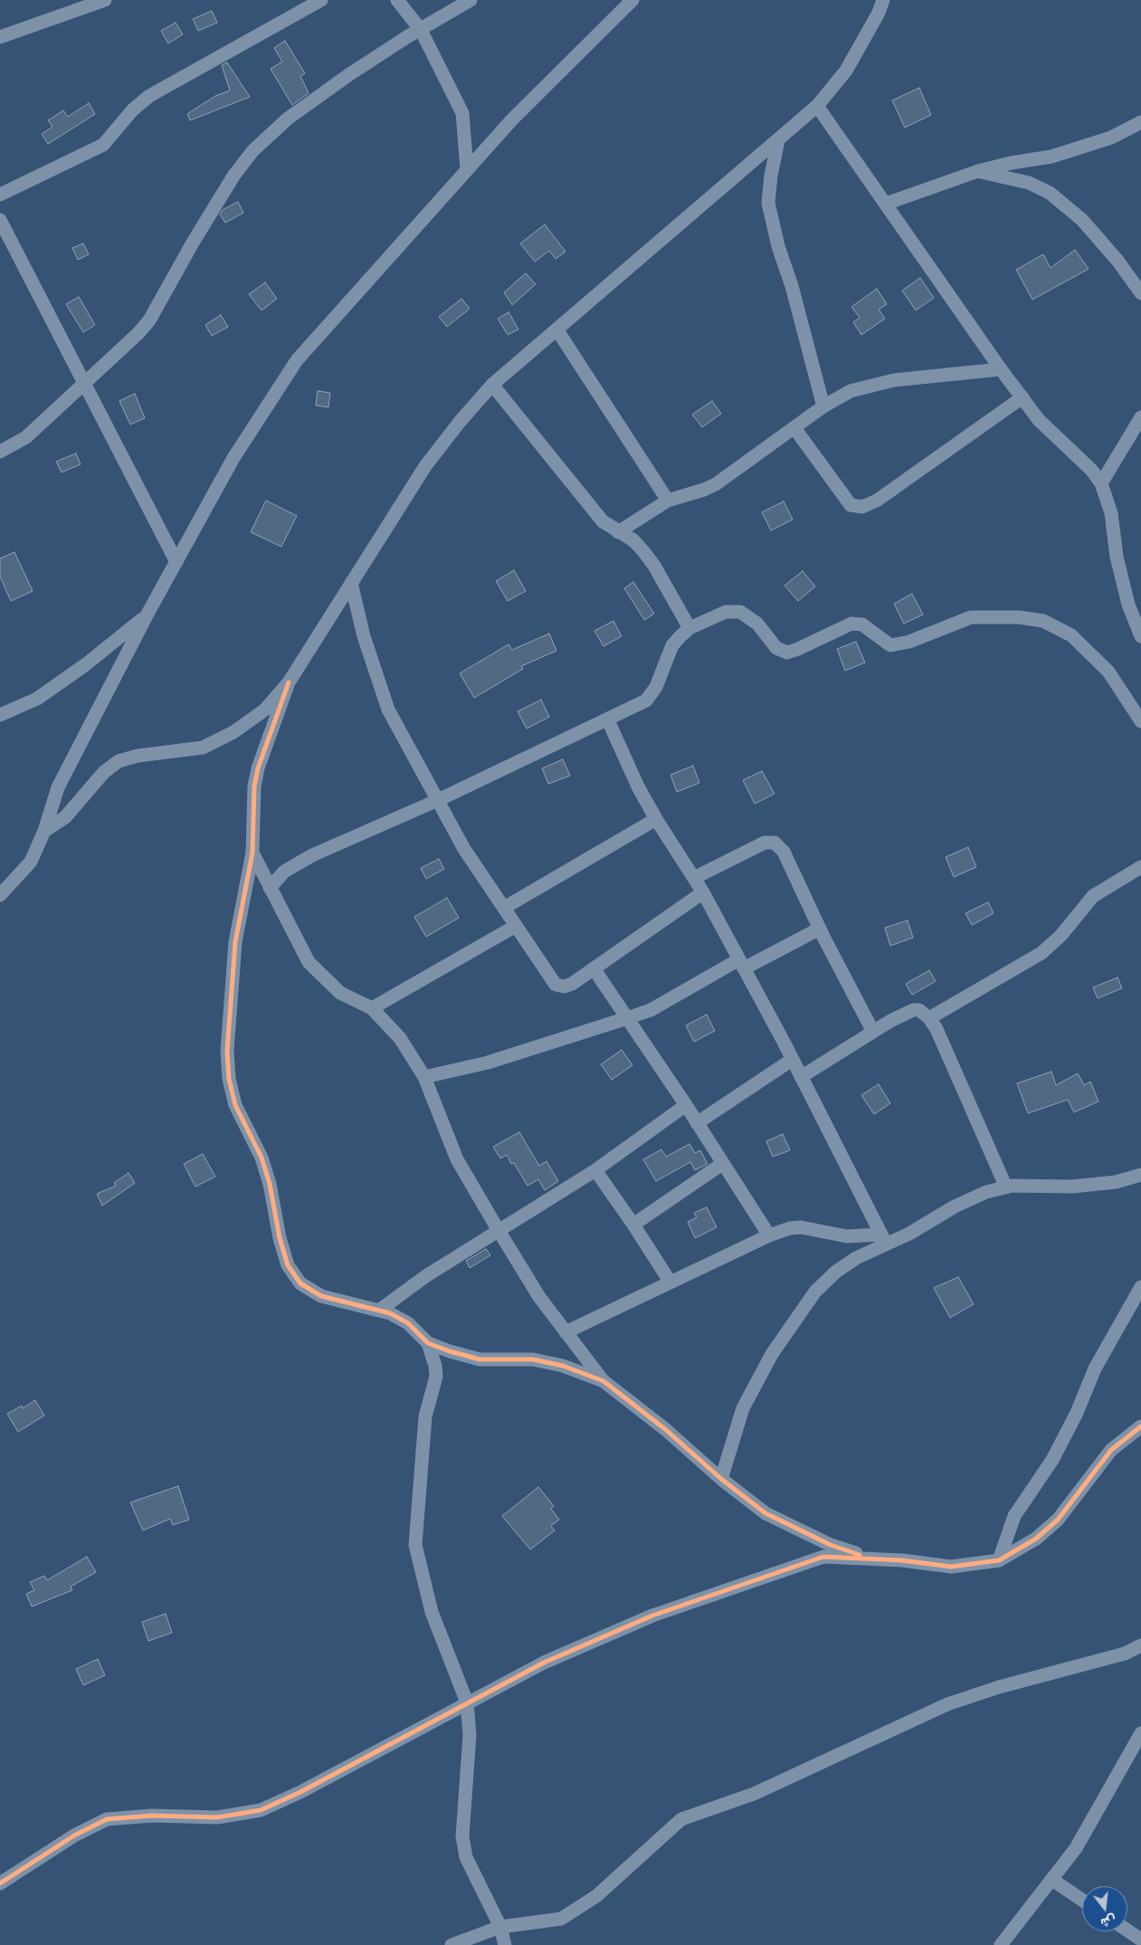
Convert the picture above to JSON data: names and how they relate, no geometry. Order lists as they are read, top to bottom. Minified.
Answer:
{"north":"bottom"}
